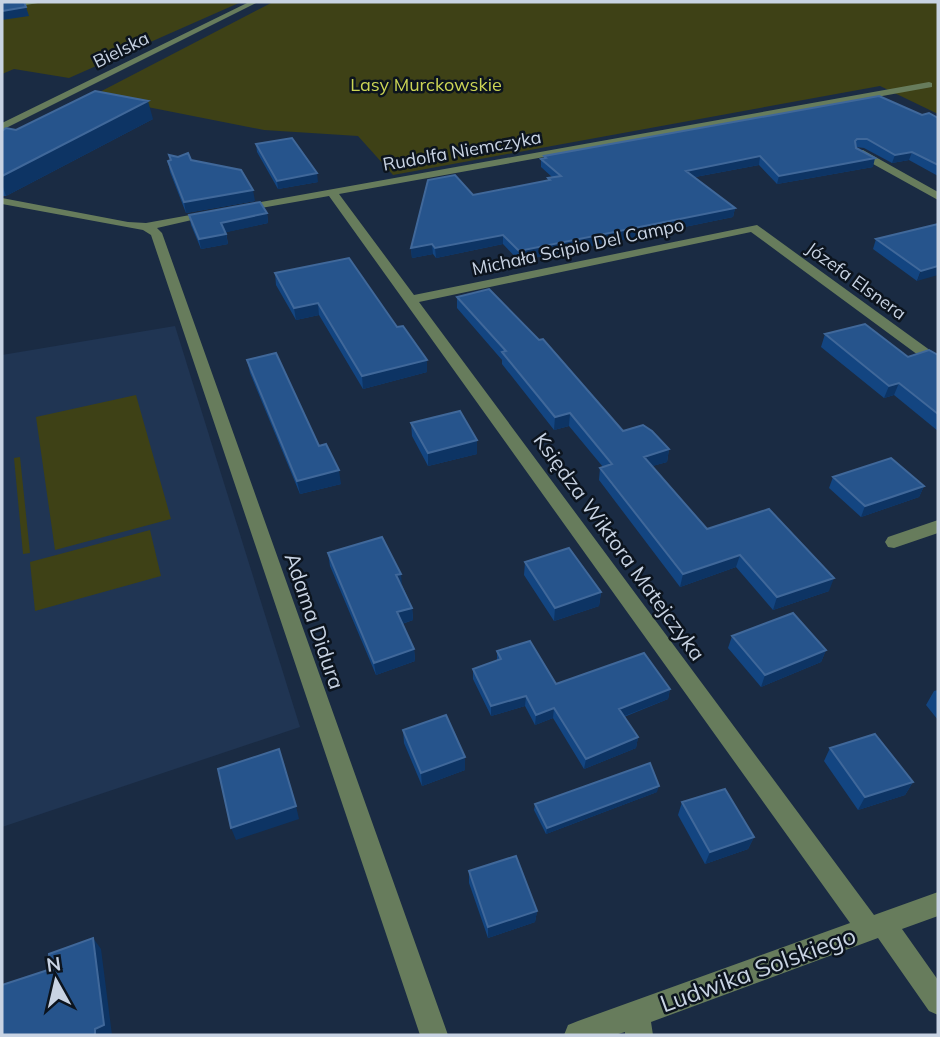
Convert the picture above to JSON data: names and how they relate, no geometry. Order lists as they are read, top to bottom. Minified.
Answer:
{"streets":{"street":["Bielska","Rudolfa Niemczyka","Michała Scipio Del Campo","Józefa Elsnera","Księdza Wiktora Matejczyka","Adama Didura","Ludwika Solskiego"]},"crossings":[["Rudolfa Niemczyka","Księdza Wiktora Matejczyka"],["Rudolfa Niemczyka","Adama Didura"],["Michała Scipio Del Campo","Józefa Elsnera"],["Michała Scipio Del Campo","Księdza Wiktora Matejczyka"],["Księdza Wiktora Matejczyka","Ludwika Solskiego"]],"parks":["Lasy Murckowskie"],"north":"top"}
